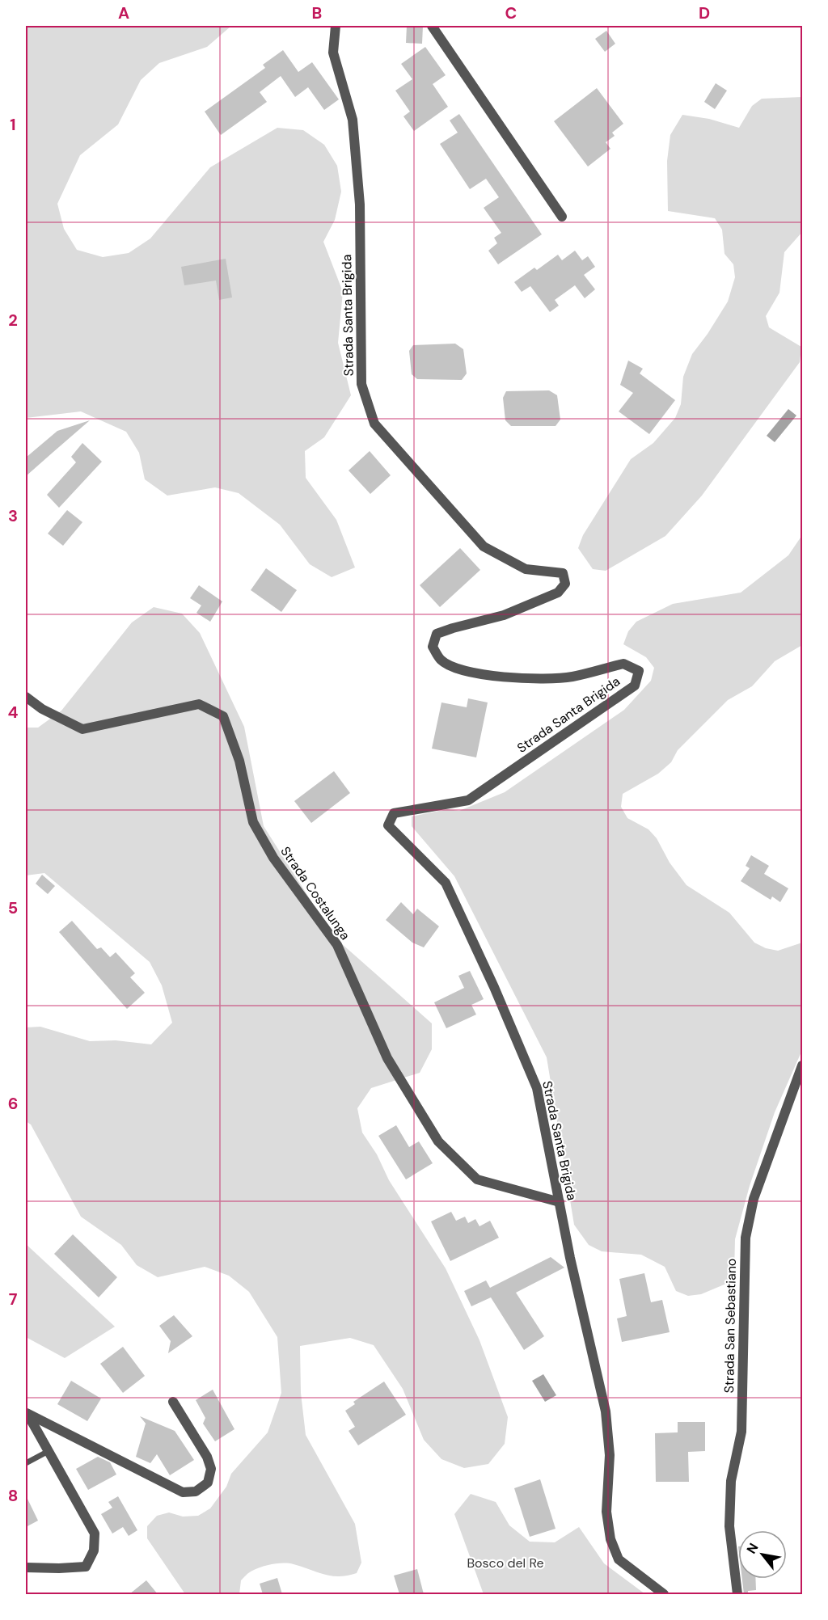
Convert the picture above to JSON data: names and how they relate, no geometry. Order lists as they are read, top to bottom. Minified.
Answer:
{"streets":{"street":["Strada Santa Brigida","Strada Costalunga","Strada San Sebastiano"]},"crossings":[["Strada Santa Brigida","Strada Costalunga"]],"parks":["Bosco del Re"],"north":"top left","grid":{"columns":["A","B","C","D"],"rows":["1","2","3","4","5","6","7","8"]}}
